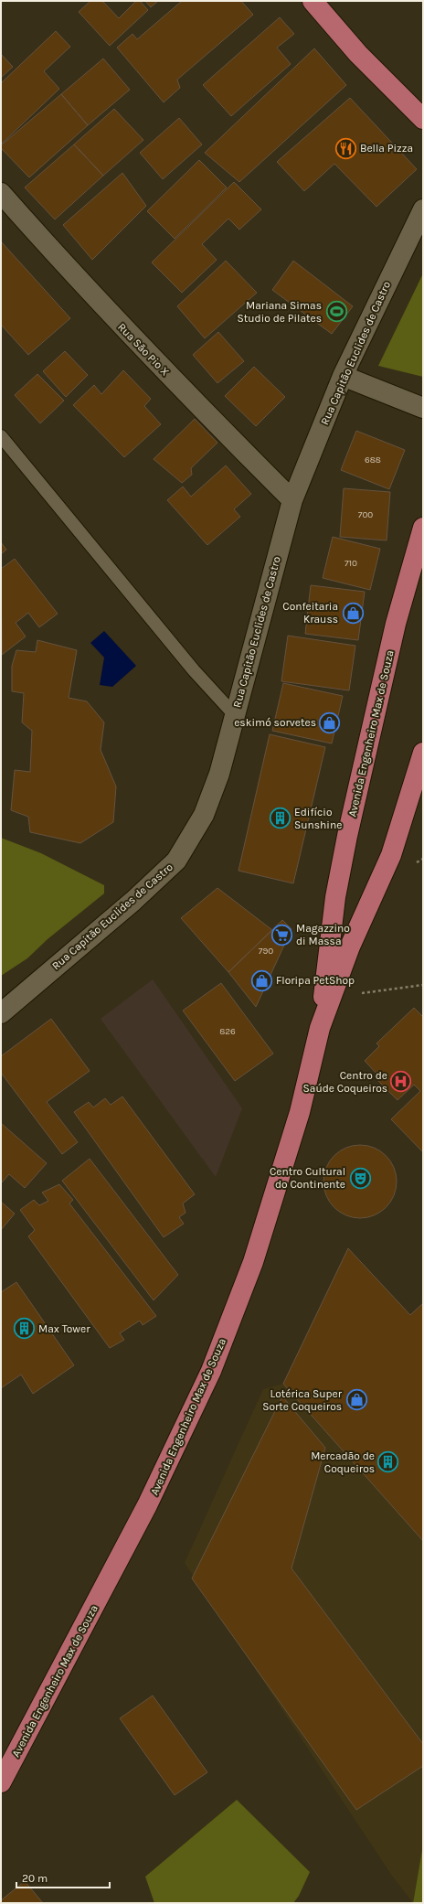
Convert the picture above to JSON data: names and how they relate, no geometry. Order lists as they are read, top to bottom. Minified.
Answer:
{"streets":{"main road":["Avenida Engenheiro Max de Souza"],"street":["Rua São Pio X","Rua Capitão Euclides de Castro"]},"crossings":[["Rua São Pio X","Rua Capitão Euclides de Castro"]],"places":{"restaurant":["Bella Pizza"],"sports":["Mariana Simas Studio de Pilates"],"shop":["Confeitaria Krauss","eskimó sorvetes","Floripa PetShop","Lotérica Super Sorte Coqueiros"],"building":["Edifício Sunshine","Max Tower","Mercadão de Coqueiros"],"supermarket":["Magazzino di Massa"],"hospital":["Centro de Saúde Coqueiros"],"theatre":["Centro Cultural do Continente"]},"house_numbers":["688","700","710","790","826"],"scale_bar":"20 m"}
